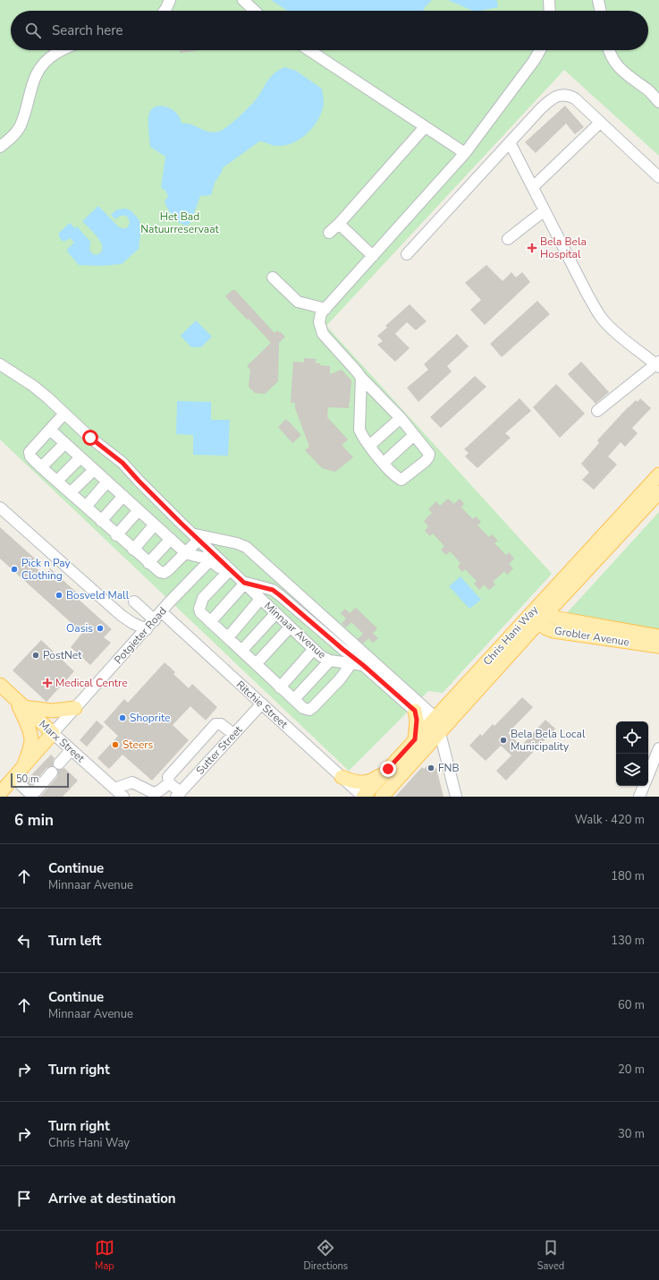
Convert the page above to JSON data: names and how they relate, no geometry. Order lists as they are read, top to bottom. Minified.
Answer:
{"streets":{"main road":["Potgieter Road","Chris Hani Way","Grobler Avenue","Marx Street"],"street":["Minnaar Avenue","Ritchie Street","Sutter Street"]},"crossings":[["Potgieter Road","Ritchie Street"],["Potgieter Road","Marx Street"],["Chris Hani Way","Grobler Avenue"],["Chris Hani Way","Ritchie Street"],["Ritchie Street","Sutter Street"]],"parks":["Het Bad Natuurreservaat"],"places":{"health":["Bela Bela Hospital","Medical Centre"],"other":["Pick n Pay Clothing","Bosveld Mall","Oasis","PostNet","Shoprite","Bela Bela Local Municipality","Steers","FNB"]},"scale_bar":"50 m","page":{"search":"Search here","scale":"50 m","heading":["6 min","Walk · 420 m"],"list":[["Continue","Minnaar Avenue","180 m"],["Turn left","130 m"],["Continue","Minnaar Avenue","60 m"],["Turn right","20 m"],["Turn right","Chris Hani Way","30 m"],"Arrive at destination"],"nav":["Map","Directions","Saved"]}}
